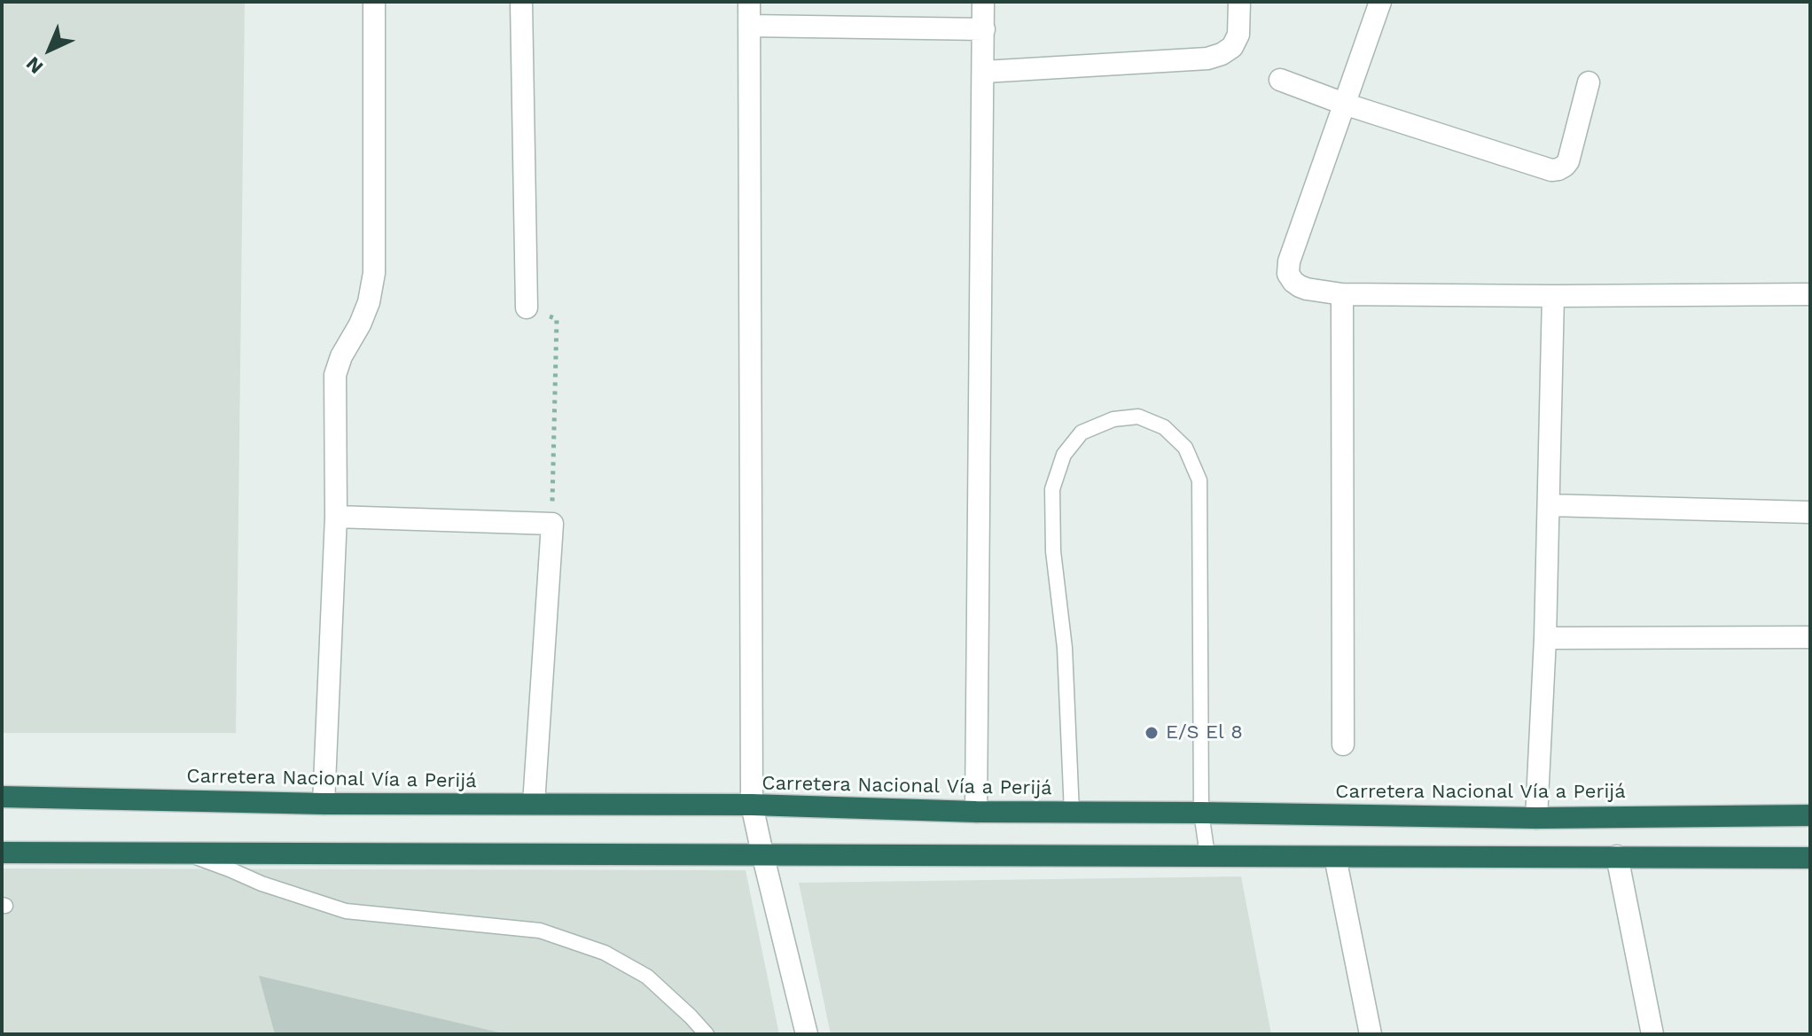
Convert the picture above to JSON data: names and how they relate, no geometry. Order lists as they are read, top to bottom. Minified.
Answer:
{"streets":{"highway":["Carretera Nacional Vía a Perijá"]},"places":["E/S El 8"],"north":"bottom left"}
